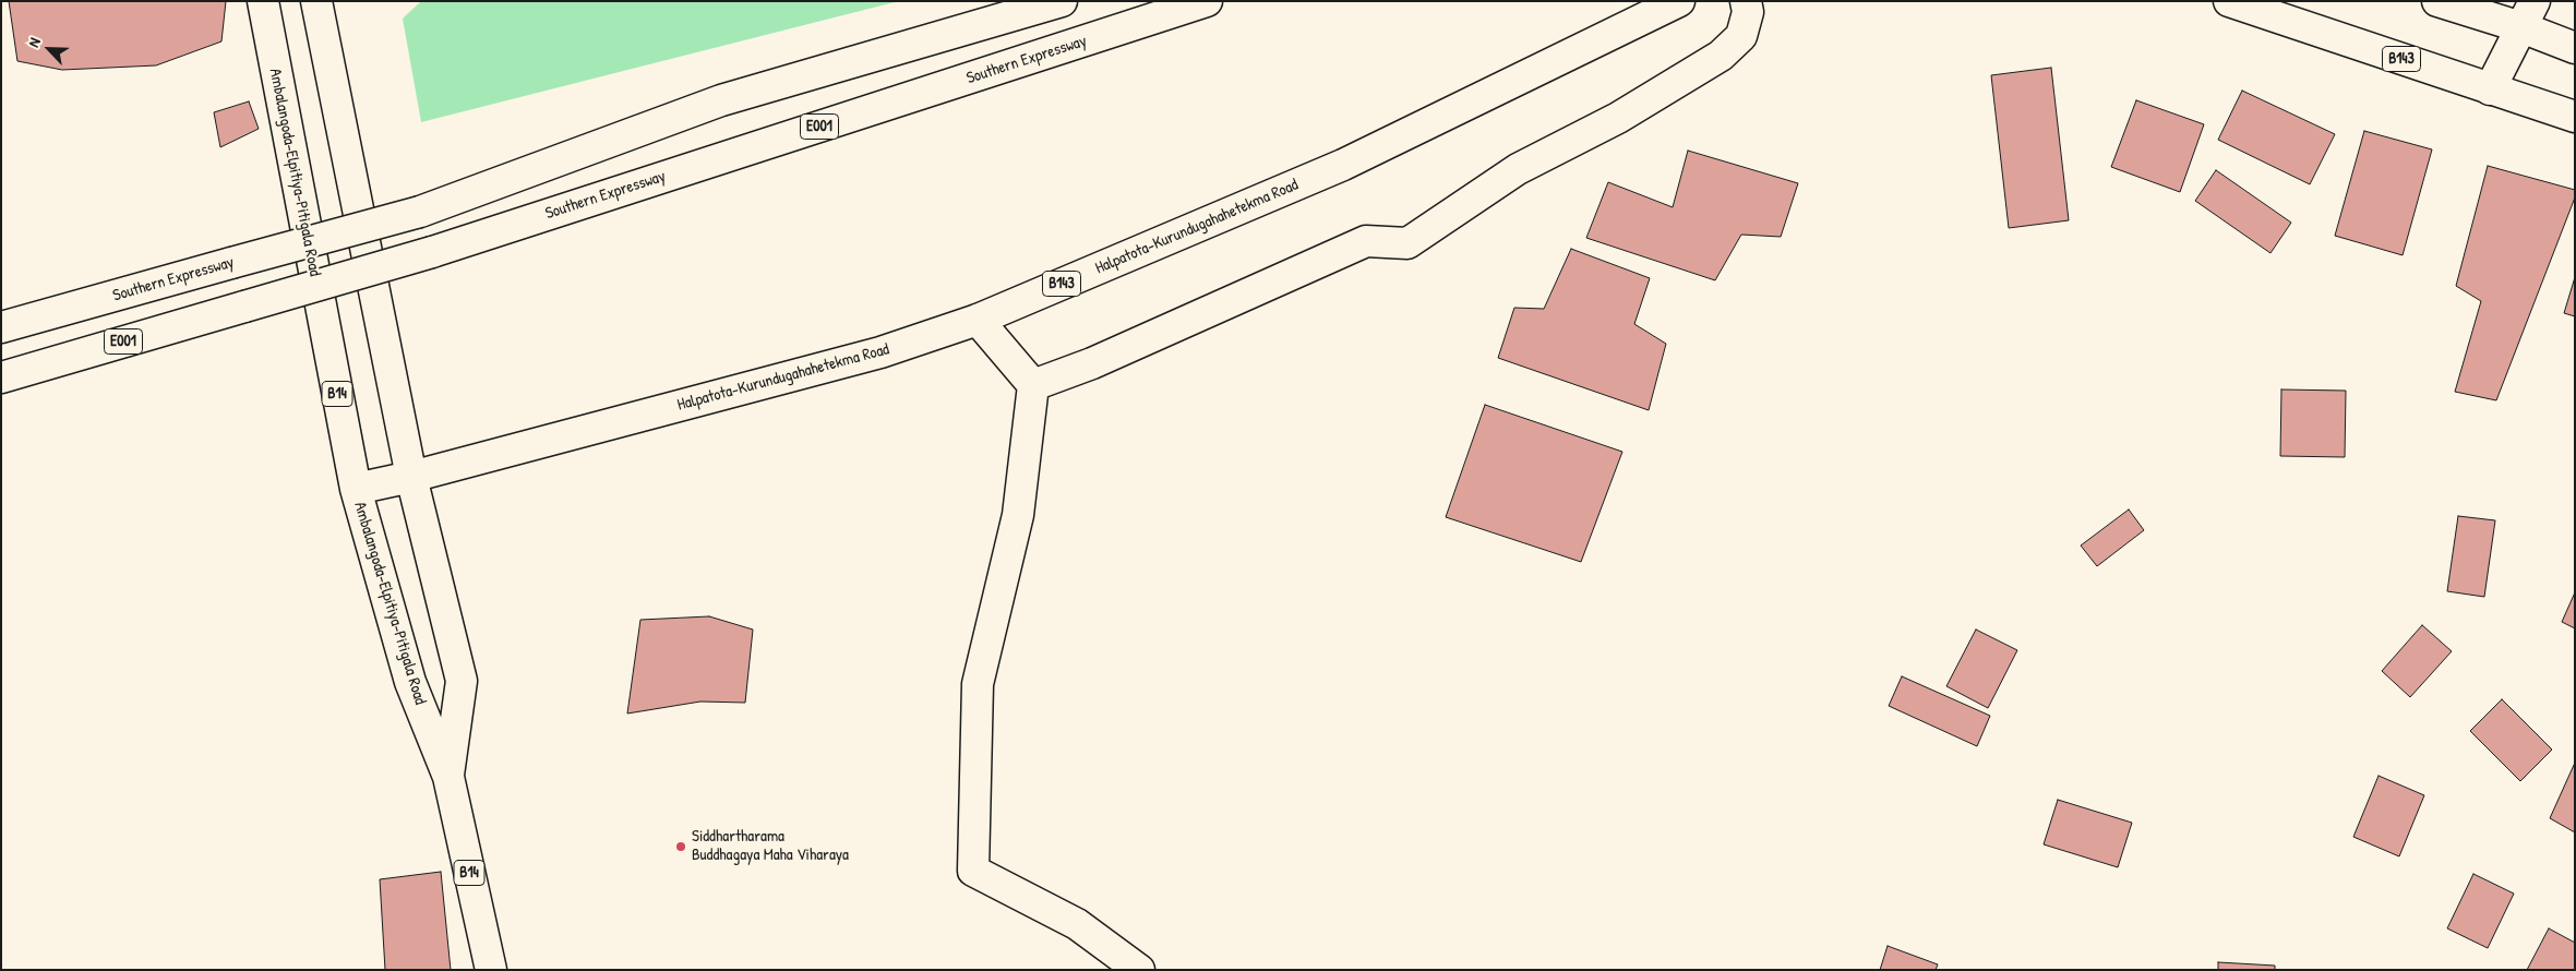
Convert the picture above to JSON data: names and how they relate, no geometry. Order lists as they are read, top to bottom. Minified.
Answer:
{"streets":{"main road":["B143","Southern Expressway","E001","Ambalangoda-Elpitiya-Pitigala Road","Halpatota-Kurundugahahetekma Road","B14"]},"crossings":[["Ambalangoda-Elpitiya-Pitigala Road","Halpatota-Kurundugahahetekma Road"],["Ambalangoda-Elpitiya-Pitigala Road","B14"],["Halpatota-Kurundugahahetekma Road","B14"]],"places":["Siddhartharama Buddhagaya Maha Viharaya"],"north":"top left"}
